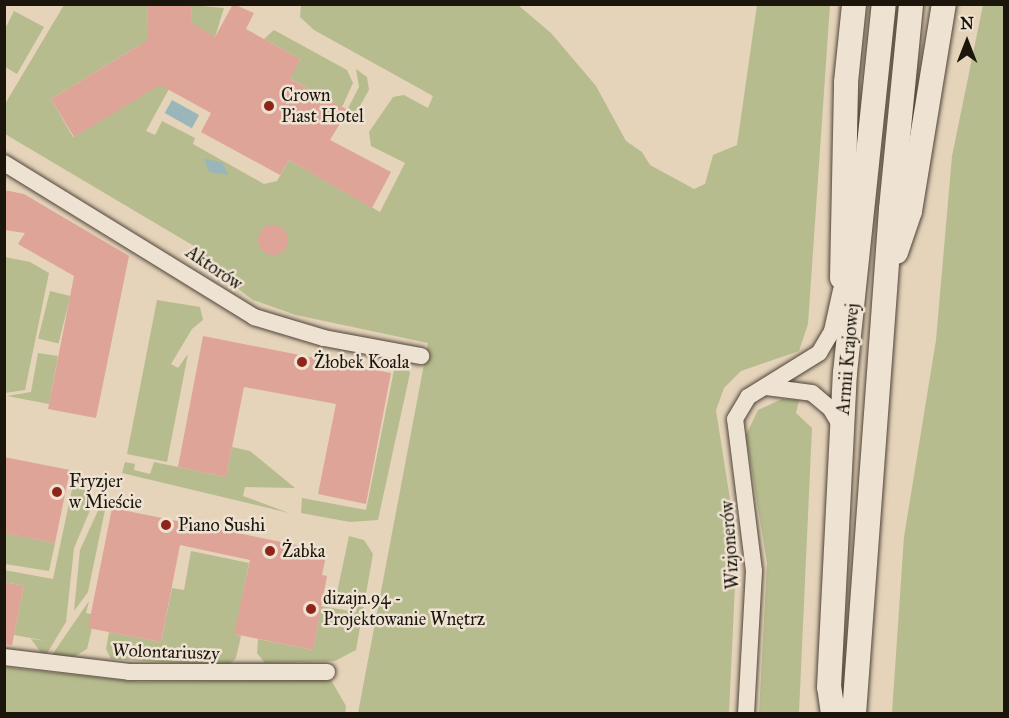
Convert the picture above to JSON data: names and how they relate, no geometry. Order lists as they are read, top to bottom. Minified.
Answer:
{"streets":{"main road":["Armii Krajowej"],"street":["Aktorów","Wizjonerów","Wolontariuszy"]},"places":["Crown Piast Hotel","Żłobek Koala","Fryzjer w Mieście","Piano Sushi","Żabka","dizajn.94 - Projektowanie Wnętrz"],"north":"top"}
